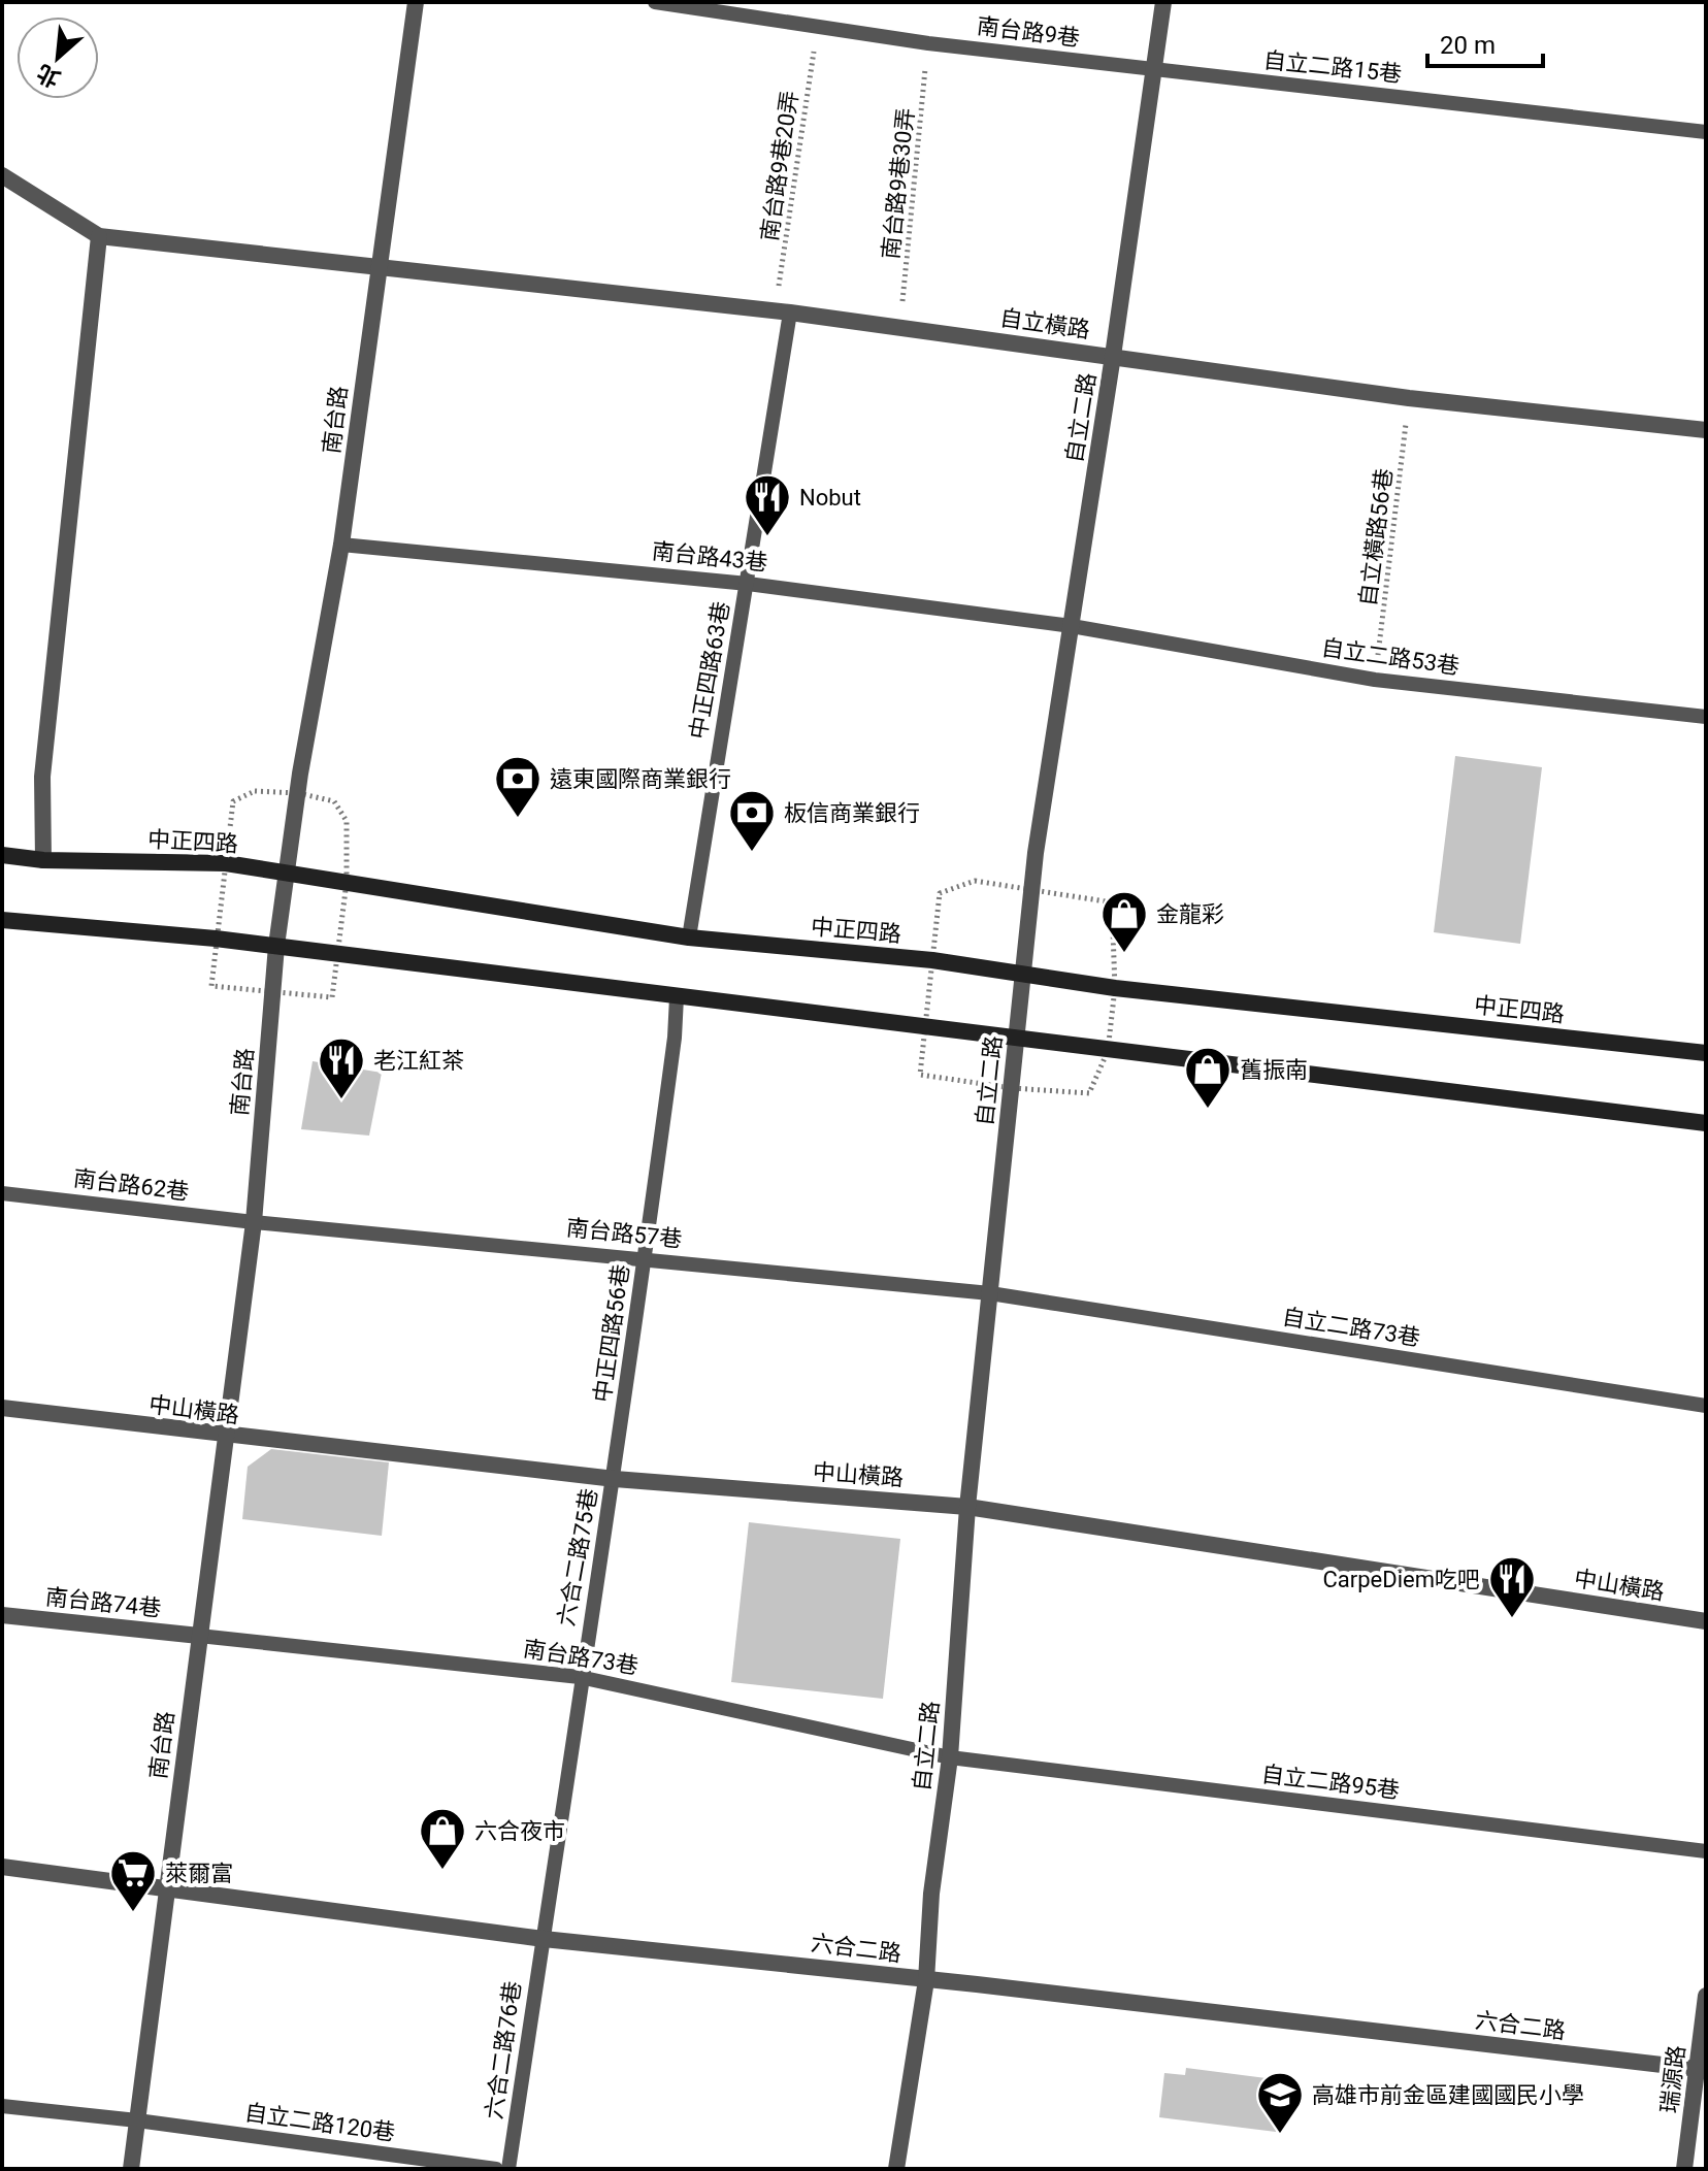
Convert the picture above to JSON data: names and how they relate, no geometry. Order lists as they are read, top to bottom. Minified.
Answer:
{"streets":{"street":["自立橫路","自立二路","南台路","中正四路","中山橫路","南台路74巷","六合二路","瑞源路"],"lane":["南台路9巷","自立二路15巷","南台路43巷","自立二路53巷","中正四路63巷","南台路62巷","南台路57巷","自立二路73巷","中正四路56巷","六合二路75巷","南台路73巷","自立二路95巷","六合二路76巷","自立二路120巷"],"path":["南台路9巷20弄","南台路9巷30弄","自立橫路56巷"]},"crossings":[["南台路9巷","自立二路15巷"],["南台路9巷","南台路9巷20弄"],["南台路9巷","南台路9巷30弄"],["南台路9巷","自立二路"],["自立二路15巷","自立二路"],["南台路9巷20弄","自立橫路"],["南台路9巷20弄","中正四路63巷"],["南台路9巷30弄","自立橫路"],["自立橫路","自立二路"],["自立橫路","南台路"],["自立橫路","自立橫路56巷"],["自立橫路","中正四路63巷"],["自立二路","南台路43巷"],["自立二路","自立二路53巷"],["自立二路","中正四路"],["自立二路","南台路57巷"],["自立二路","自立二路73巷"],["自立二路","中山橫路"],["自立二路","南台路73巷"],["自立二路","自立二路95巷"],["自立二路","六合二路"],["南台路","南台路43巷"],["南台路","中正四路"],["南台路","南台路62巷"],["南台路","南台路57巷"],["南台路","中山橫路"],["南台路","南台路74巷"],["南台路","南台路73巷"],["南台路","六合二路"],["南台路","自立二路120巷"],["自立橫路56巷","自立二路53巷"],["南台路43巷","自立二路53巷"],["南台路43巷","中正四路63巷"],["中正四路63巷","中正四路"],["南台路62巷","南台路57巷"],["南台路57巷","自立二路73巷"],["南台路57巷","中正四路56巷"],["中正四路56巷","中山橫路"],["中正四路56巷","六合二路75巷"],["中山橫路","六合二路75巷"],["六合二路75巷","南台路73巷"],["六合二路75巷","六合二路"],["六合二路75巷","六合二路76巷"],["南台路74巷","南台路73巷"],["南台路73巷","自立二路95巷"],["六合二路","六合二路76巷"],["六合二路","瑞源路"]],"places":{"restaurant":["Nobut","老江紅茶","CarpeDiem吃吧"],"bank":["遠東國際商業銀行","板信商業銀行"],"shop":["金龍彩","舊振南","六合夜市"],"supermarket":["萊爾富"],"school or university":["高雄市前金區建國國民小學"]},"scale_bar":"20 m","north":"bottom left"}
